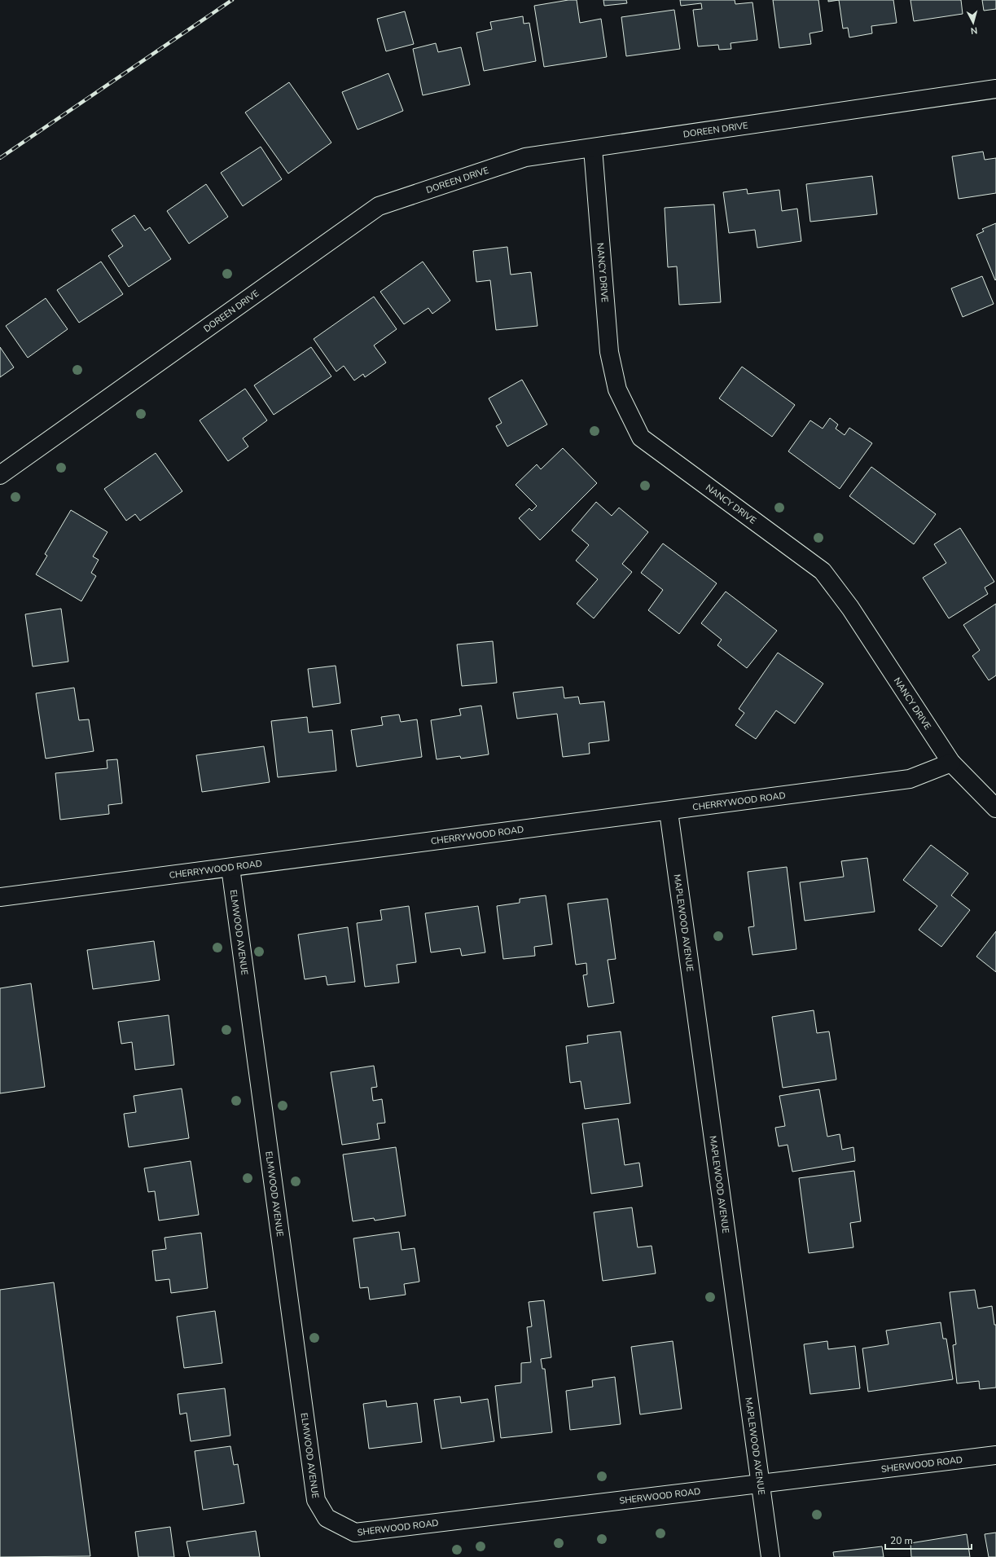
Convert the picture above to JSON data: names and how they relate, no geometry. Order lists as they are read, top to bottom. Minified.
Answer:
{"streets":{"street":["DOREEN DRIVE","NANCY DRIVE","CHERRYWOOD ROAD","MAPLEWOOD AVENUE","ELMWOOD AVENUE","SHERWOOD ROAD"]},"crossings":[["DOREEN DRIVE","NANCY DRIVE"],["NANCY DRIVE","CHERRYWOOD ROAD"],["CHERRYWOOD ROAD","MAPLEWOOD AVENUE"],["CHERRYWOOD ROAD","ELMWOOD AVENUE"],["MAPLEWOOD AVENUE","SHERWOOD ROAD"],["ELMWOOD AVENUE","SHERWOOD ROAD"]],"scale_bar":"20 m","north":"bottom"}
